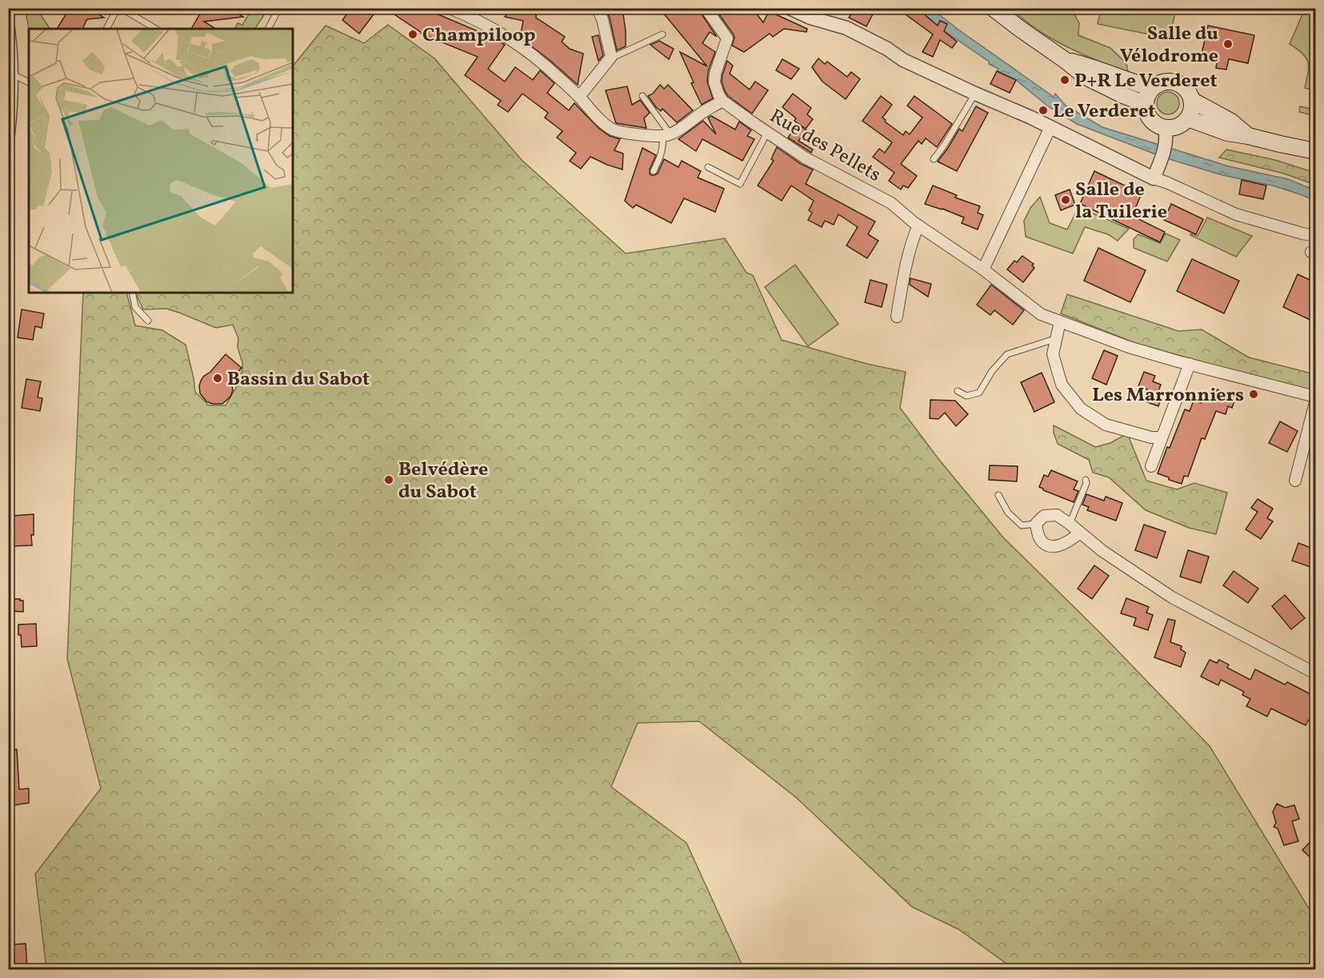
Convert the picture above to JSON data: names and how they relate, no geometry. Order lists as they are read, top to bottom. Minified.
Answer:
{"streets":{"street":["Rue des Pellets"]},"places":["Champiloop","Salle du Vélodrome","P+R Le Verderet","Le Verderet","Salle de la Tuilerie","Bassin du Sabot","Les Marronniers","Belvédère du Sabot"]}
